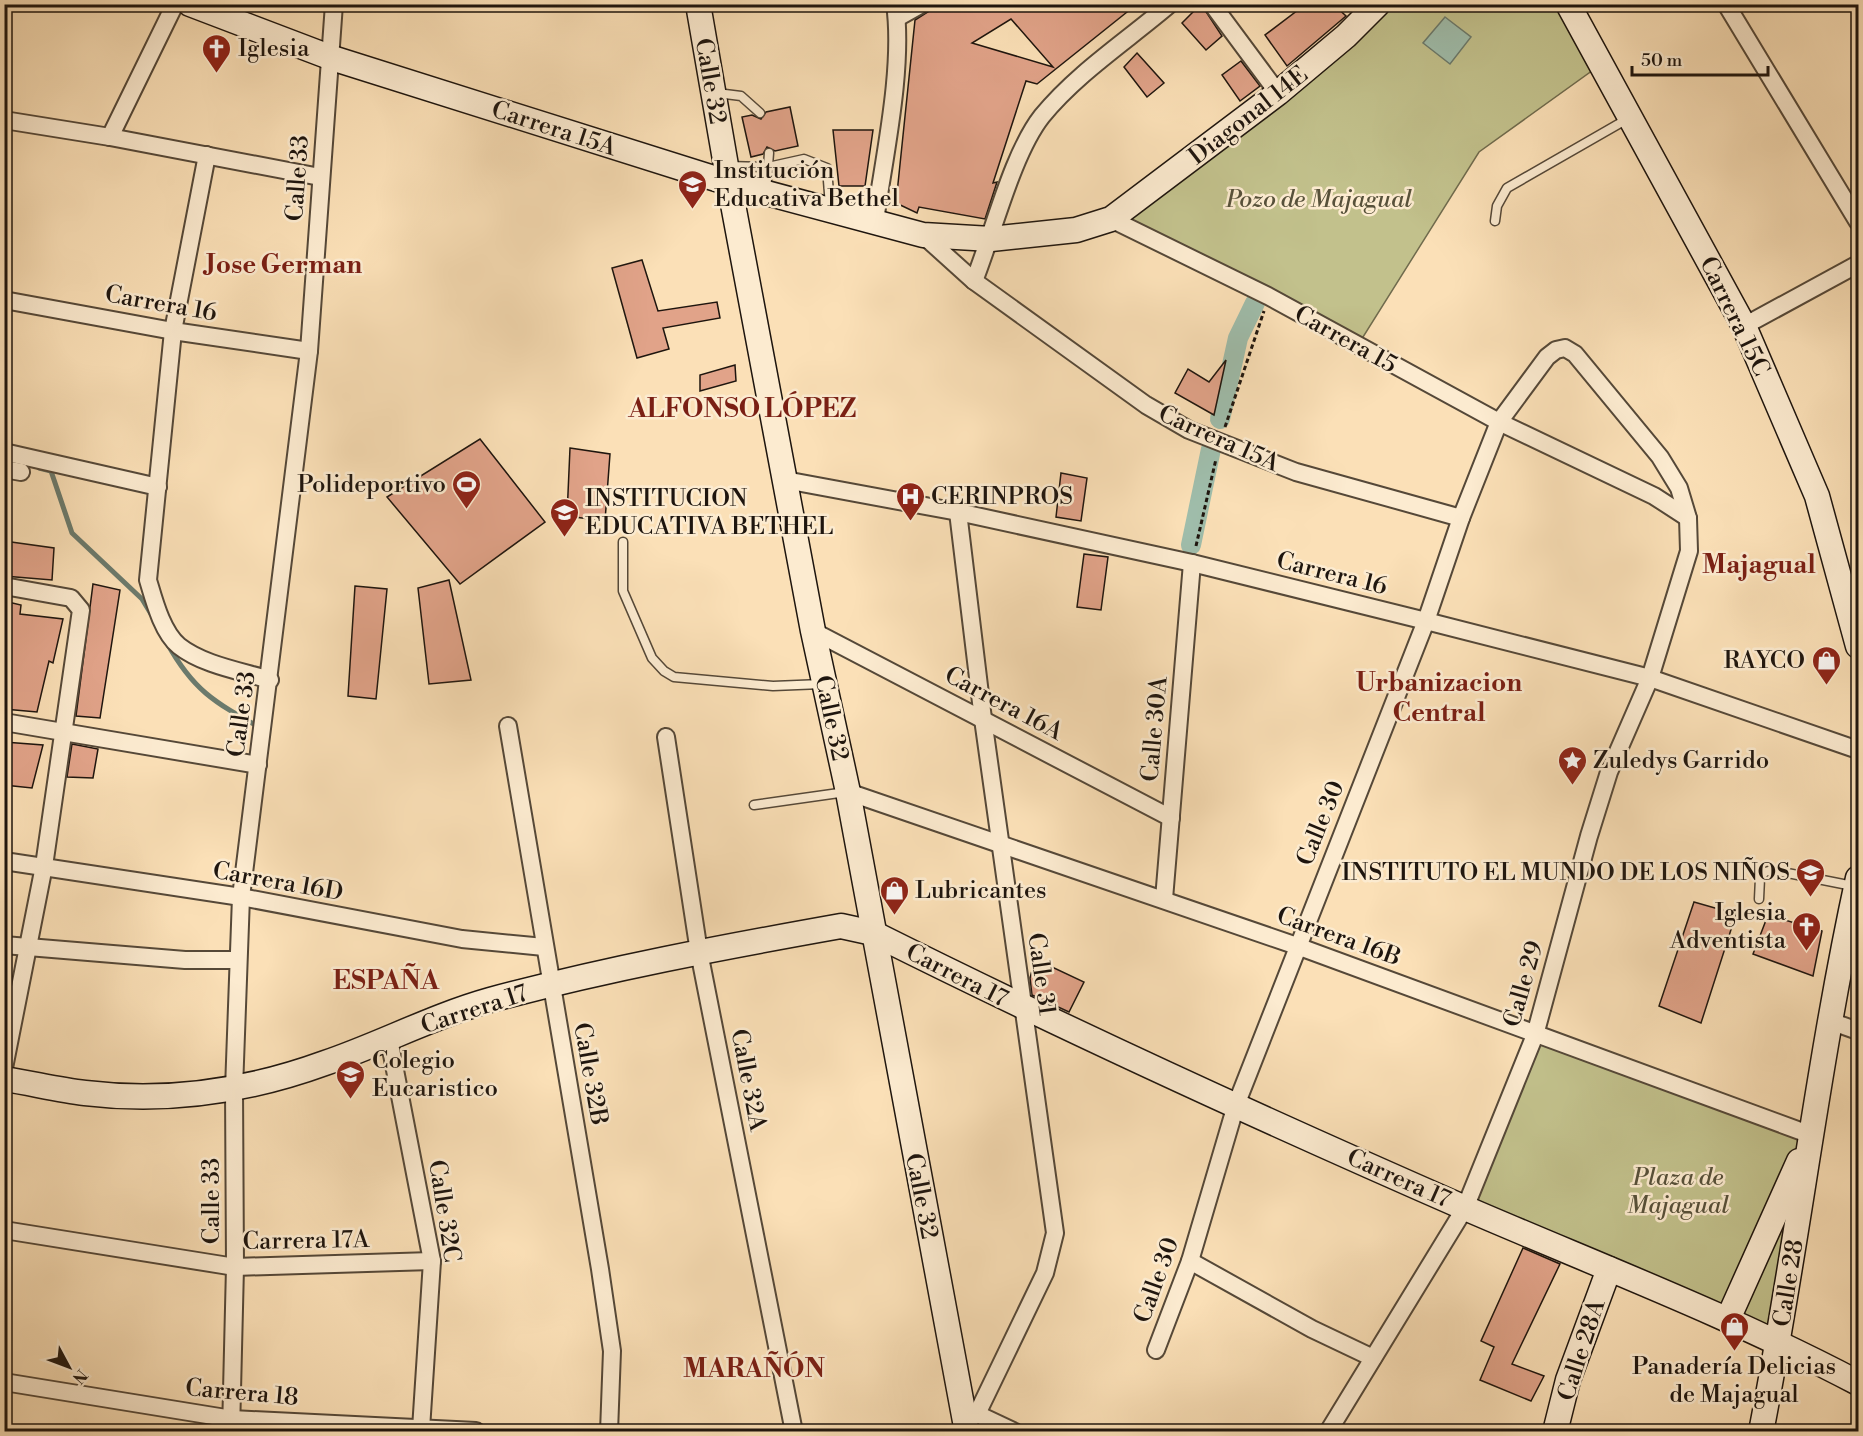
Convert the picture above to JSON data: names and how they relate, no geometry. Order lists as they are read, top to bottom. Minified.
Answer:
{"streets":{"street":["Calle 32","Diagonal 14E","Carrera 15A","Calle 33","Carrera 16","Carrera 15C","Carrera 15","Carrera 16A","Calle 30A","Calle 30","Carrera 16D","Carrera 16B","Calle 31","Carrera 17","Calle 29","Calle 32B","Calle 32A","Calle 32C","Carrera 17A","Calle 28","Calle 28A","Carrera 18"]},"crossings":[["Calle 32","Carrera 15A"],["Calle 32","Carrera 16"],["Calle 32","Carrera 16A"],["Calle 32","Carrera 16B"],["Calle 32","Calle 31"],["Calle 32","Carrera 17"],["Diagonal 14E","Carrera 15"],["Carrera 15A","Calle 33"],["Carrera 15A","Calle 30"],["Calle 33","Carrera 16"],["Calle 33","Carrera 16D"],["Calle 33","Carrera 17"],["Calle 33","Carrera 17A"],["Calle 33","Carrera 18"],["Carrera 16","Calle 30A"],["Carrera 16","Calle 30"],["Carrera 16","Calle 31"],["Carrera 16","Calle 29"],["Carrera 15","Calle 30"],["Carrera 15","Calle 29"],["Carrera 16A","Calle 30A"],["Carrera 16A","Calle 31"],["Calle 30A","Carrera 16B"],["Calle 30","Carrera 16B"],["Calle 30","Carrera 17"],["Calle 30","Calle 29"],["Carrera 16D","Calle 32B"],["Carrera 16B","Calle 31"],["Carrera 16B","Calle 29"],["Carrera 16B","Calle 28"],["Calle 31","Carrera 17"],["Carrera 17","Calle 29"],["Carrera 17","Calle 32B"],["Carrera 17","Calle 32A"],["Carrera 17","Calle 32C"],["Carrera 17","Calle 28"],["Carrera 17","Calle 28A"],["Calle 32C","Carrera 17A"],["Calle 32C","Carrera 18"]],"districts":["Jose German","ALFONSO LÓPEZ","Majagual","Urbanizacion Central","ESPAÑA","MARAÑÓN"],"parks":["Pozo de Majagual","Plaza de Majagual"],"places":{"church":["Iglesia","Iglesia Adventista"],"school or university":["Institución Educativa Bethel","INSTITUCION EDUCATIVA BETHEL","INSTITUTO EL MUNDO DE LOS NIÑOS","Colegio Eucaristico"],"sports":["Polideportivo"],"hospital":["CERINPROS"],"shop":["RAYCO","Lubricantes","Panadería Delicias de Majagual"],"place":["Zuledys Garrido"]},"scale_bar":"50 m","north":"bottom right"}
